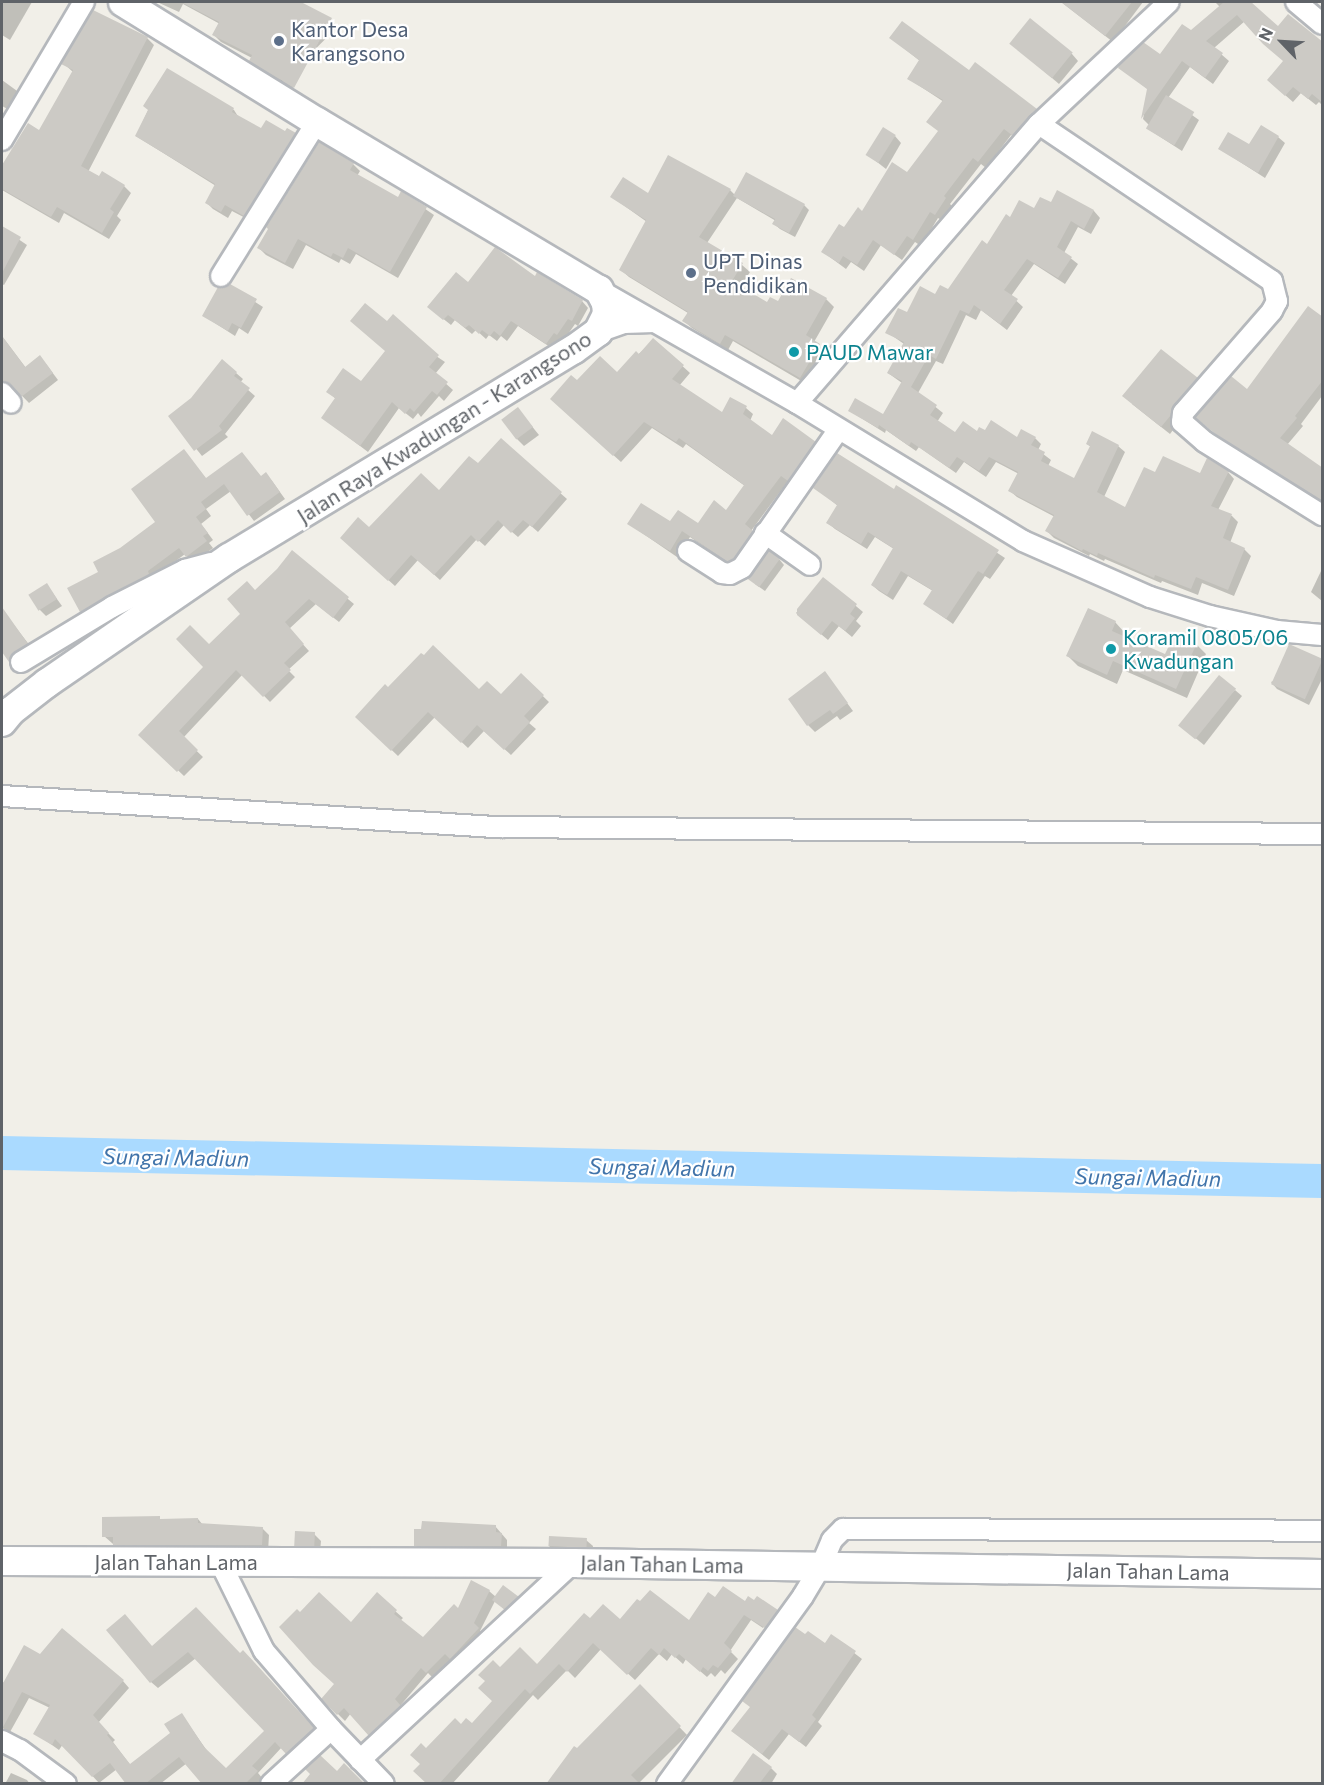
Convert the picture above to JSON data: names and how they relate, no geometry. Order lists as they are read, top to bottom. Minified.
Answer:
{"streets":{"main road":["Jalan Raya Kwadungan - Karangsono","Jalan Tahan Lama"]},"water":["Sungai Madiun"],"places":["Kantor Desa Karangsono","UPT Dinas Pendidikan","PAUD Mawar","Koramil 0805/06 Kwadungan"],"north":"top left"}
